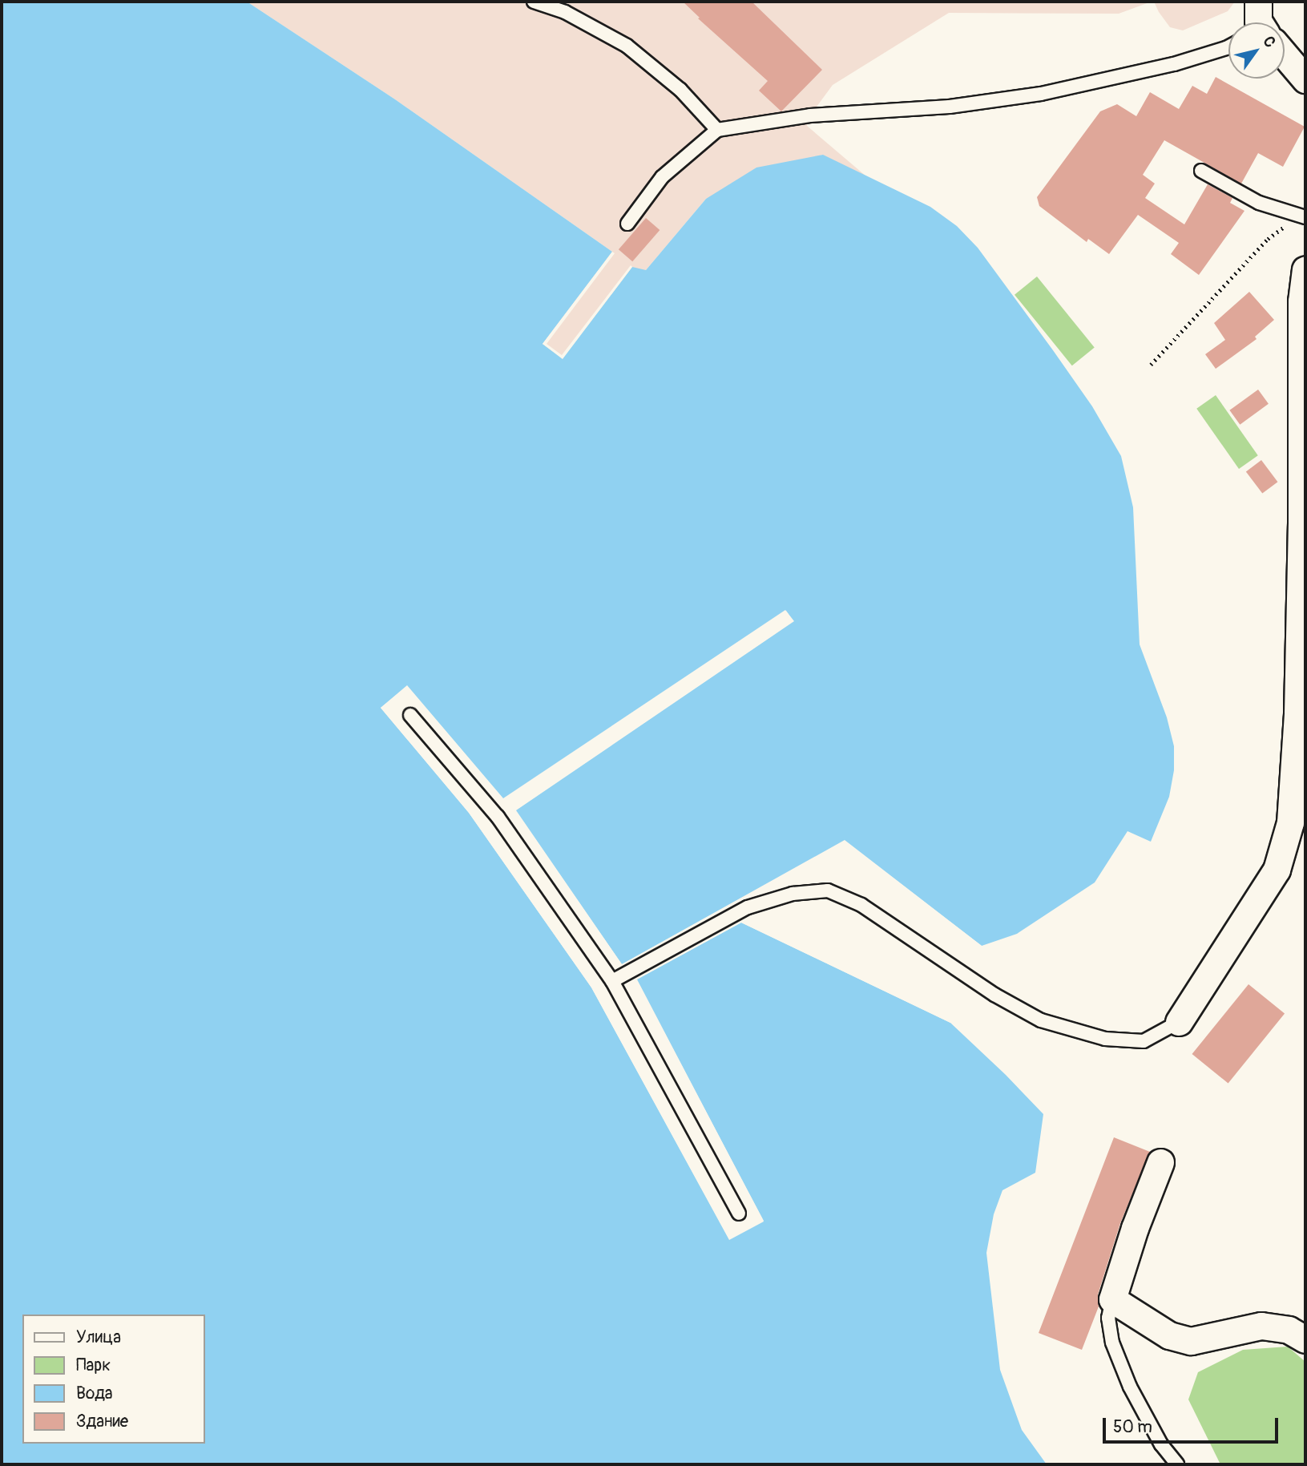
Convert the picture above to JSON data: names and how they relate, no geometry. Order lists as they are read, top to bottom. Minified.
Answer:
{"legend":["Улица","Парк","Вода","Здание"],"scale_bar":"50 m","north":"top right"}
